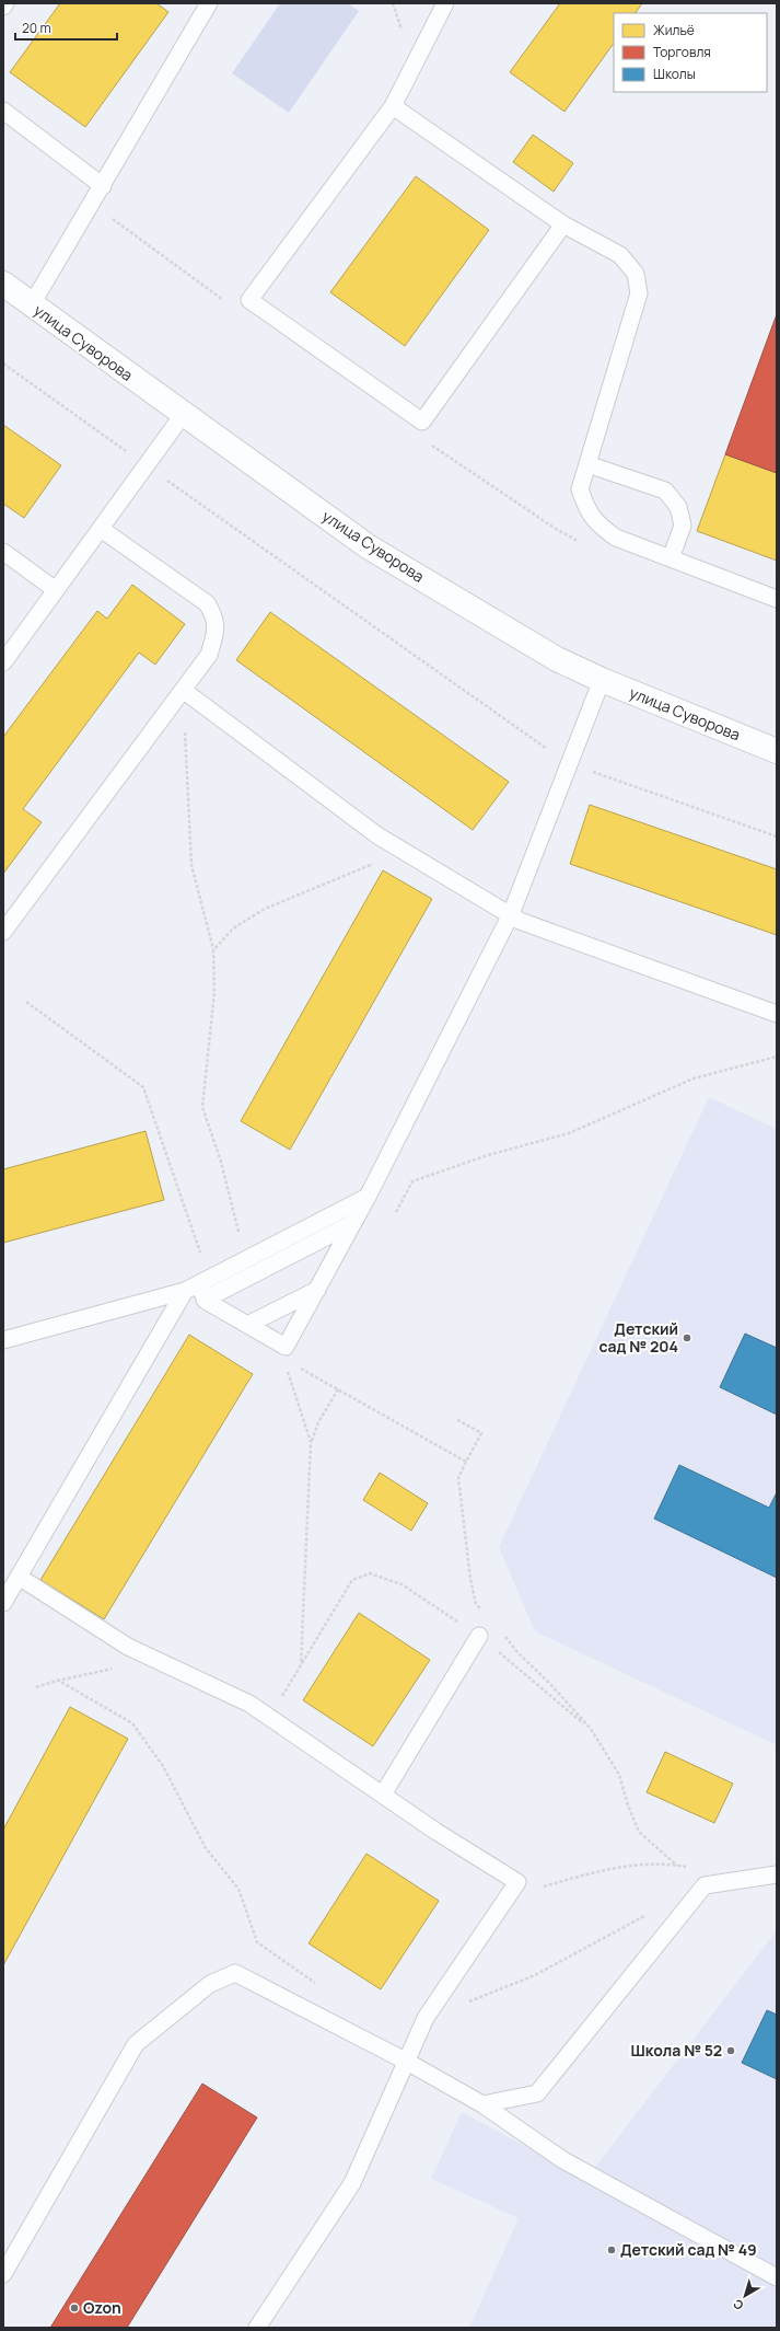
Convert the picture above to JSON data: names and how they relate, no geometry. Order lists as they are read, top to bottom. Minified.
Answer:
{"streets":{"main road":["улица Суворова"]},"places":["Детский сад № 204","Школа № 52","Детский сад № 49","Ozon"],"legend":["Жильё","Торговля","Школы"],"scale_bar":"20 m","north":"bottom left"}
